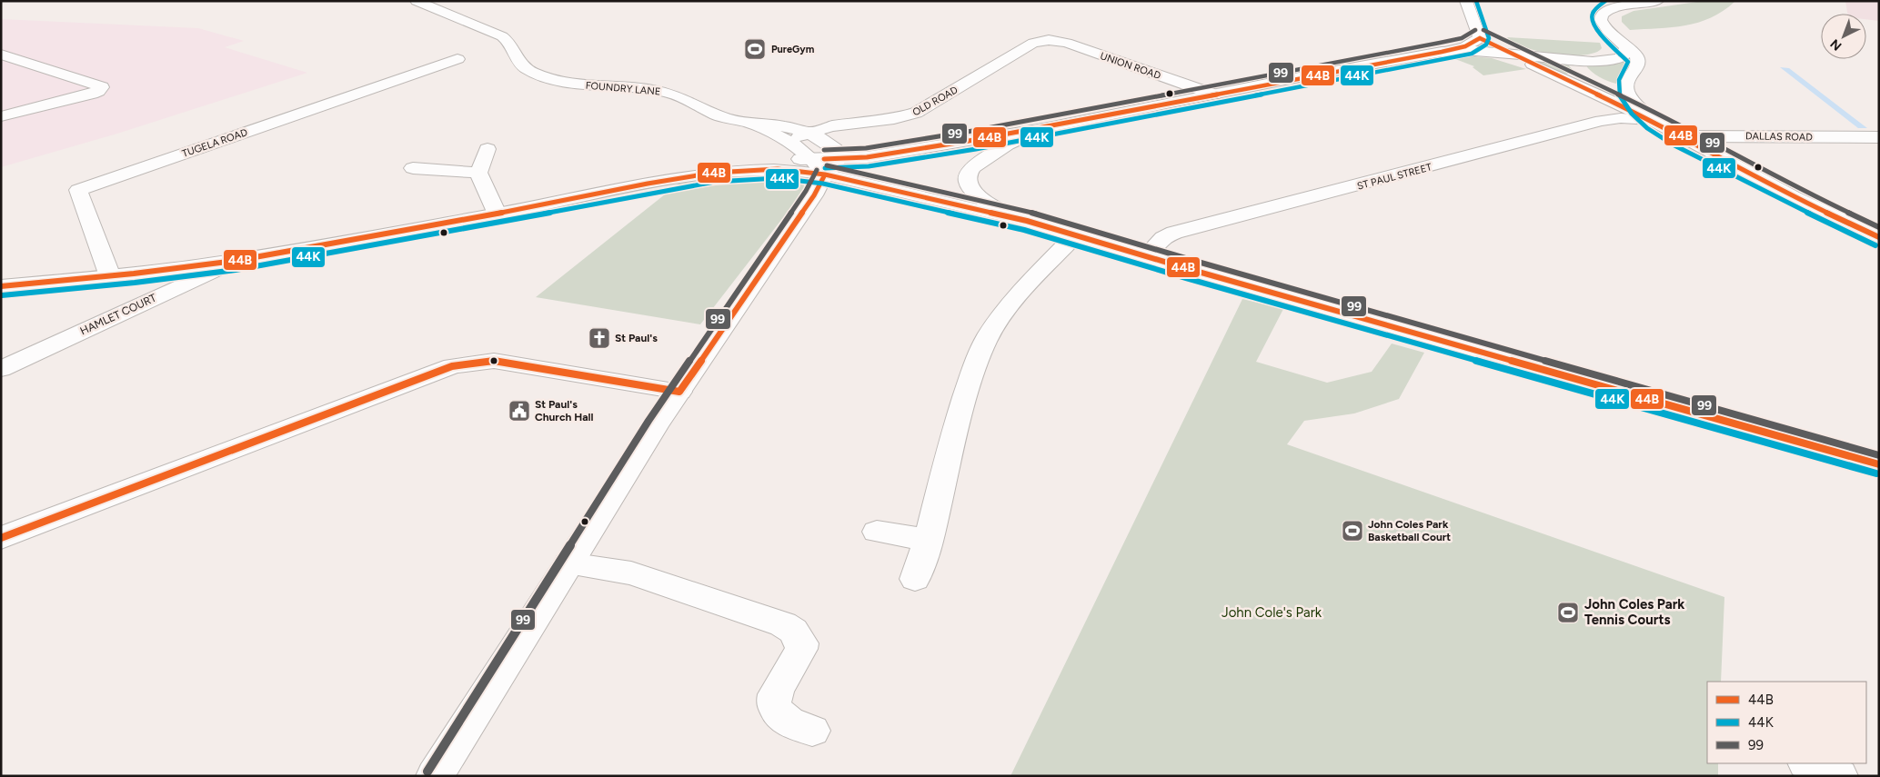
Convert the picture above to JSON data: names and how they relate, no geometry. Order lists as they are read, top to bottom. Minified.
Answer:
{"streets":{"street":["UNION ROAD","FOUNDRY LANE","OLD ROAD","DALLAS ROAD","TUGELA ROAD","ST PAUL STREET","HAMLET COURT"]},"crossings":[["UNION ROAD","OLD ROAD"],["FOUNDRY LANE","OLD ROAD"]],"parks":["John Cole's Park"],"places":{"sports":["PureGym","John Coles Park Basketball Court","John Coles Park Tennis Courts"],"church":["St Paul's"],"public building":["St Paul's Church Hall"]},"lines":["transit line 44K","transit line 99","transit line 44B"],"legend":["44B","44K","99"],"north":"bottom left"}
